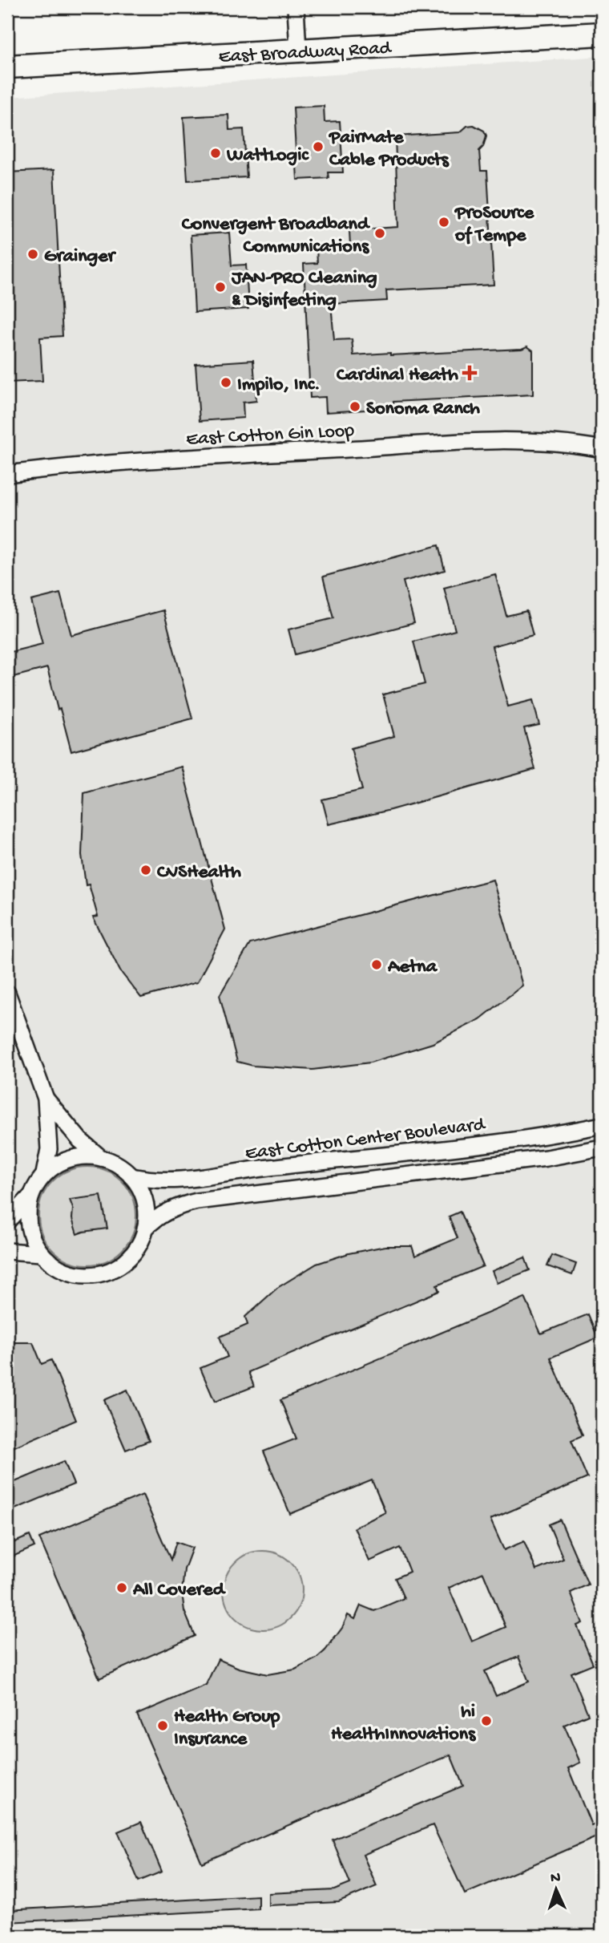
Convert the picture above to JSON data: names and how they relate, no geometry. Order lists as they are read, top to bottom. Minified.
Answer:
{"streets":{"main road":["East Broadway Road"],"street":["East Cotton Gin Loop","East Cotton Center Boulevard"]},"places":{"other":["PairMate Cable Products","WattLogic","ProSource of Tempe","Convergent Broadband Communications","Grainger","JAN-PRO Cleaning & Disinfecting","Impilo, Inc.","Sonoma Ranch","CVSHealth","Aetna","All Covered","hi HealthInnovations","Health Group Insurance"],"health":["Cardinal Heath"]},"north":"top"}
